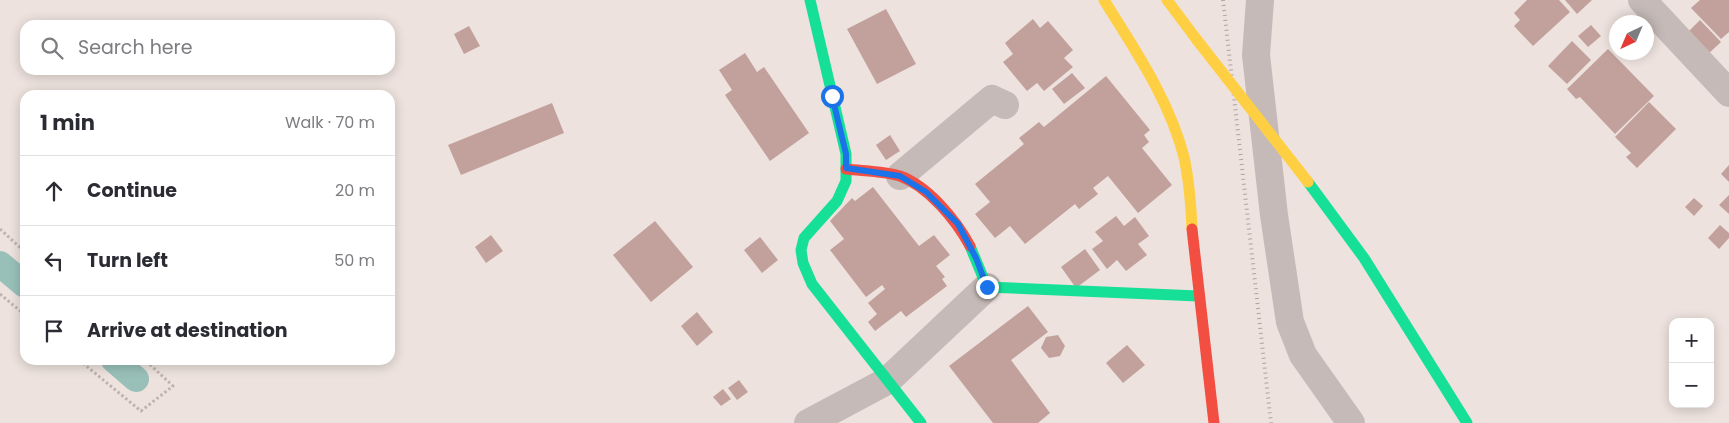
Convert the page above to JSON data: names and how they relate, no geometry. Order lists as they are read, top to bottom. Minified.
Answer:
{"north":"bottom left","page":{"search":"Search here","heading":["1 min","Walk · 70 m"],"list":[["Continue","20 m"],["Turn left","50 m"],"Arrive at destination"],"map_buttons":["+","−"]}}
